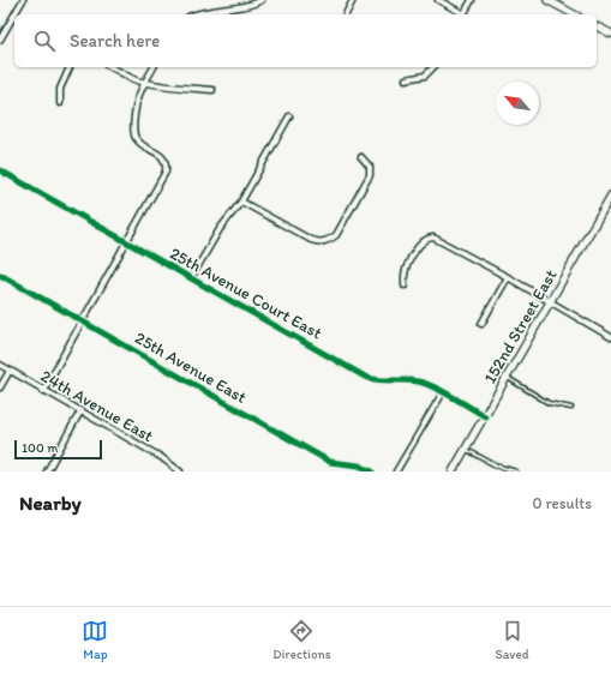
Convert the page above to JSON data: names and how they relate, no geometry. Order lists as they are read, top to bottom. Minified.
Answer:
{"streets":{"main road":["152nd Street East"],"street":["25th Avenue Court East","25th Avenue East","24th Avenue East"]},"crossings":[["25th Avenue Court East","152nd Street East"]],"scale_bar":"100 m","north":"top left","page":{"search":"Search here","scale":"100 m","heading":["Nearby","0 results"],"nav":["Map","Directions","Saved"]}}
